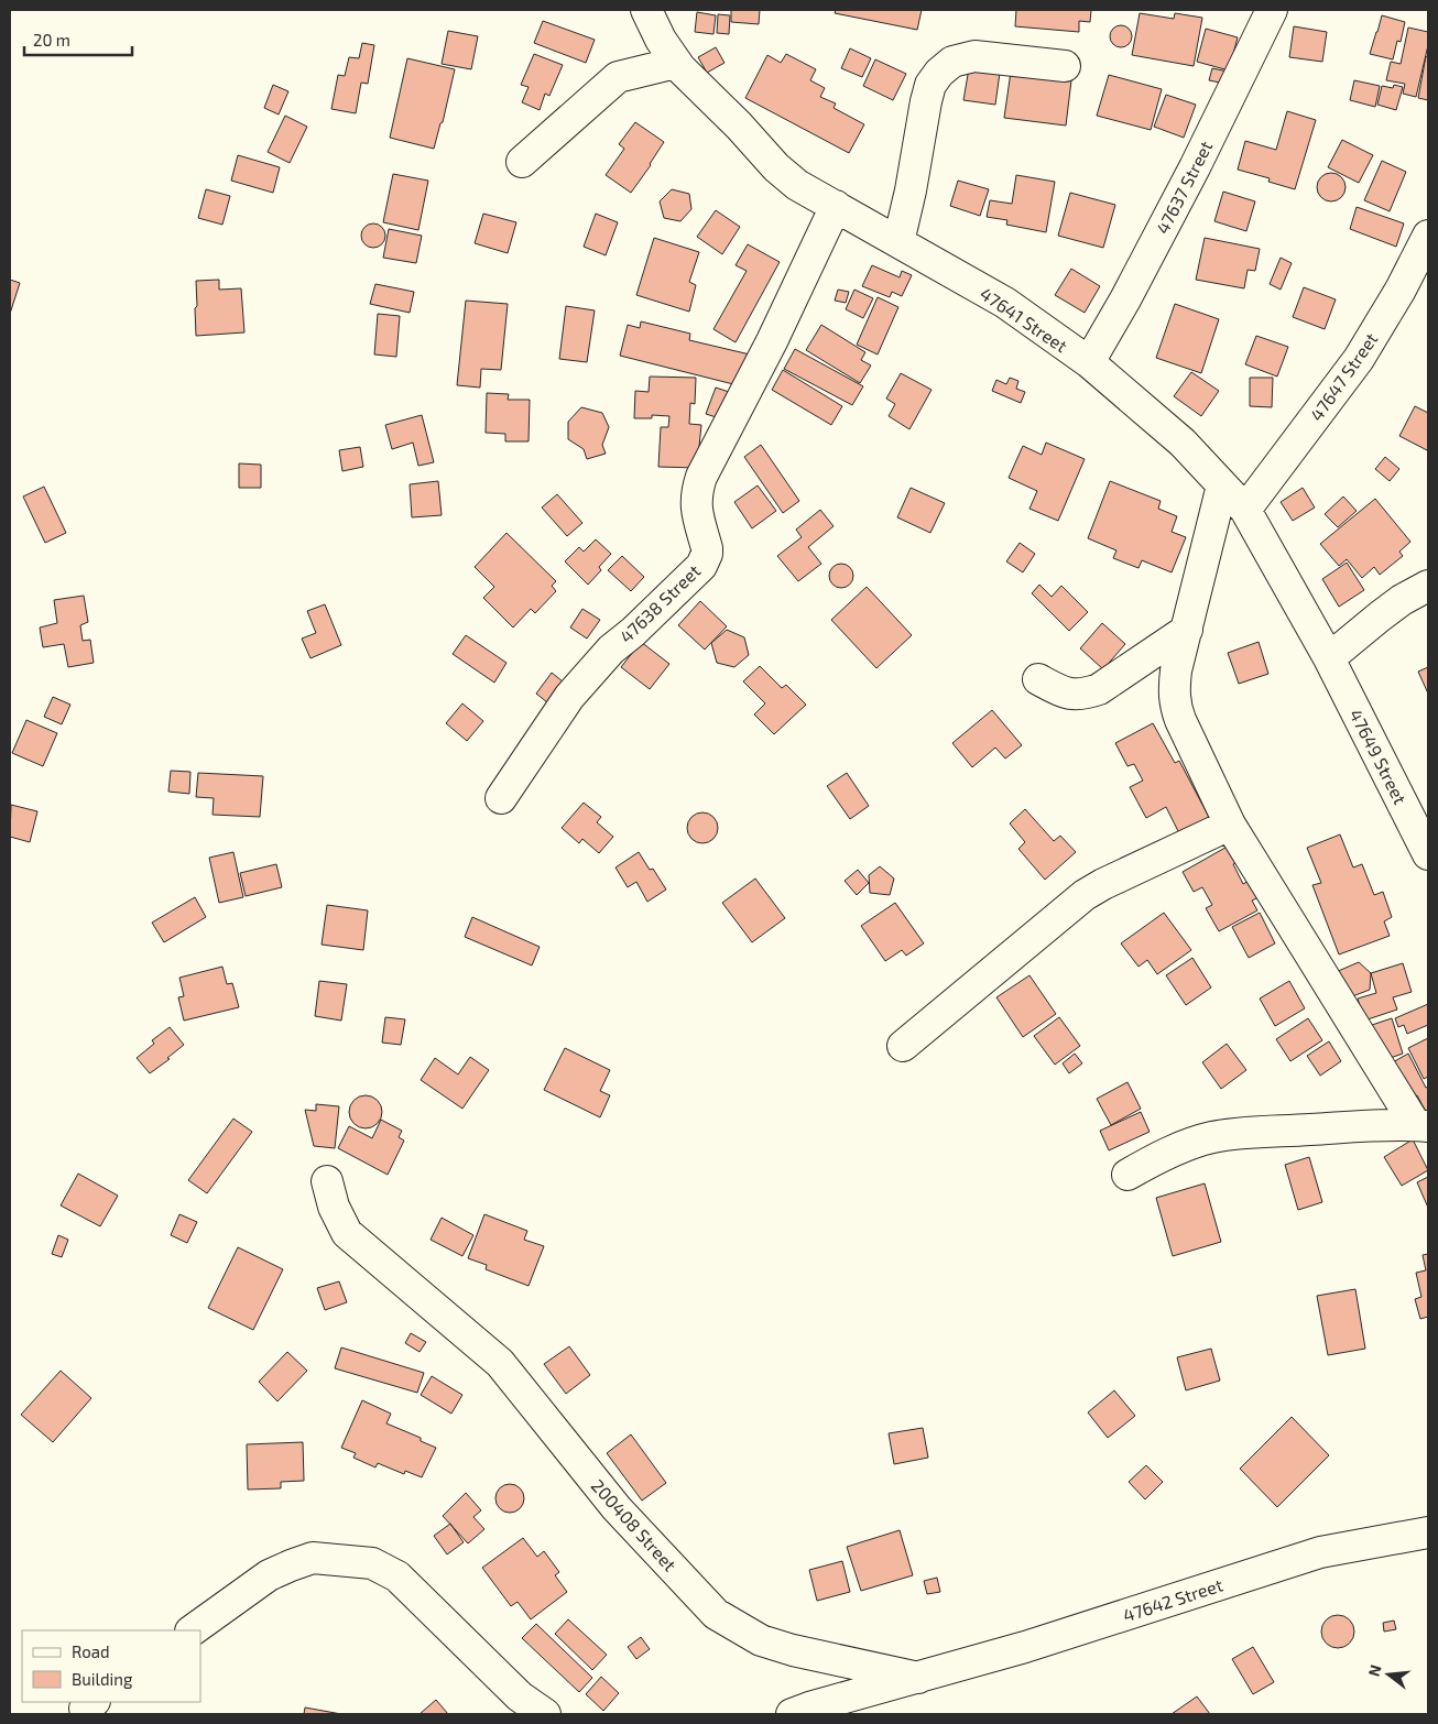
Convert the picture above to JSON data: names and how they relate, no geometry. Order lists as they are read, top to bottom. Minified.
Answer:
{"streets":{"street":["47637 Street","47641 Street","47647 Street","47638 Street","47649 Street","200408 Street","47642 Street"]},"crossings":[["47637 Street","47641 Street"],["47641 Street","47647 Street"],["47641 Street","47638 Street"],["47641 Street","47649 Street"],["200408 Street","47642 Street"]],"legend":["Road","Building"],"scale_bar":"20 m","north":"left"}
